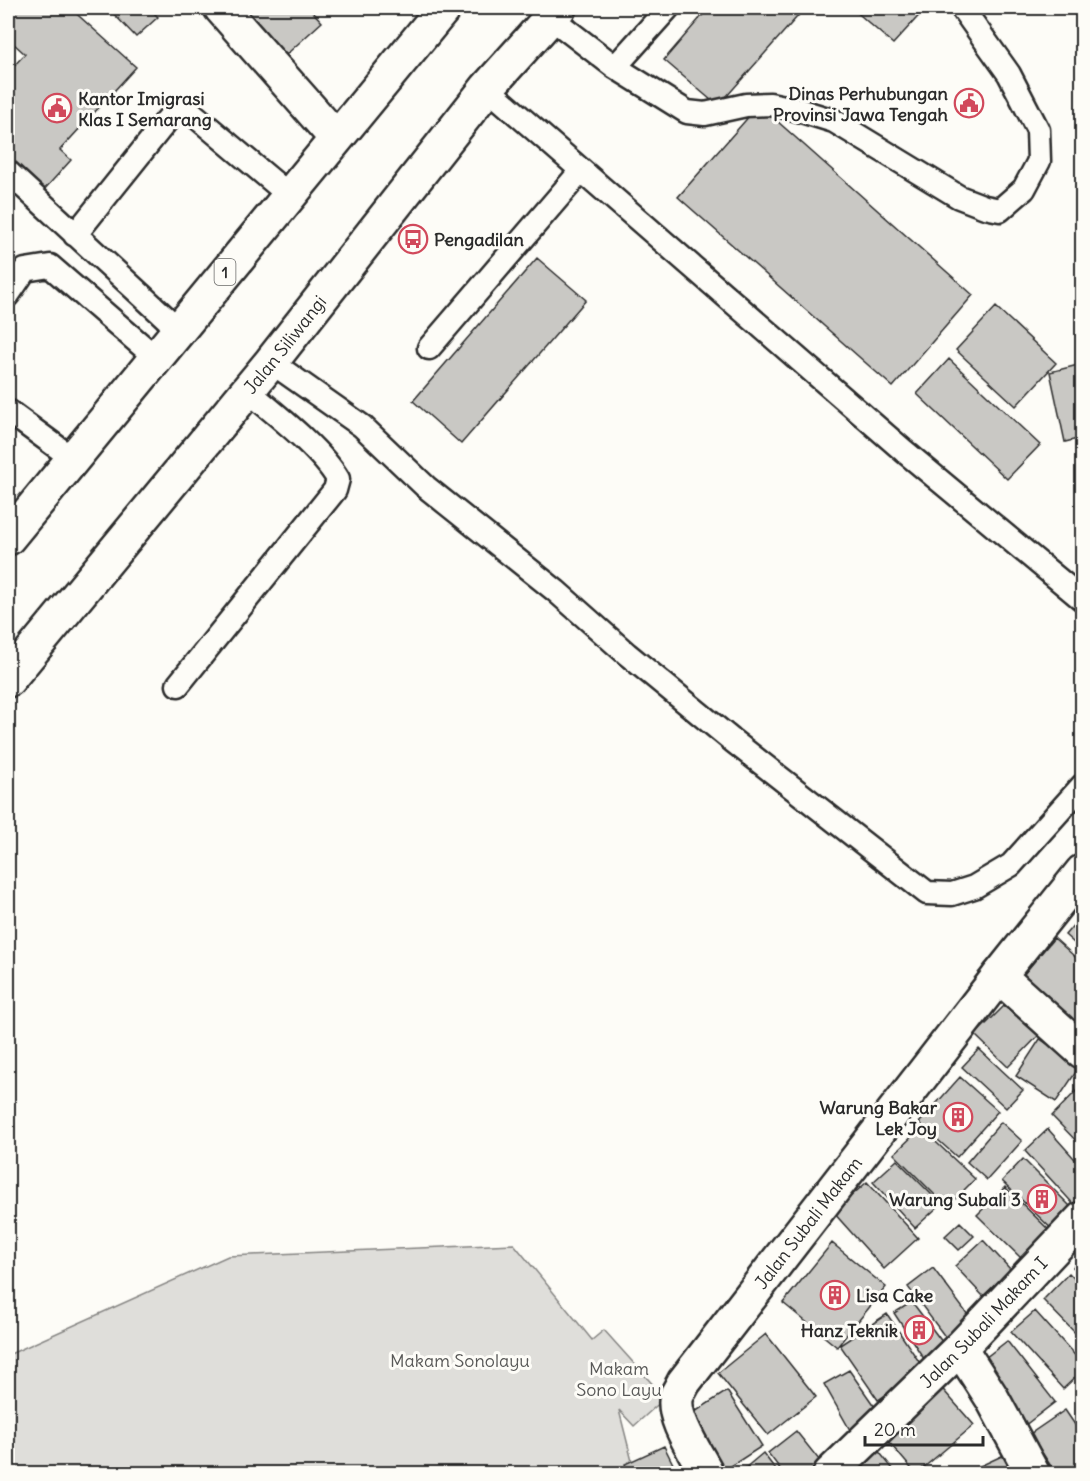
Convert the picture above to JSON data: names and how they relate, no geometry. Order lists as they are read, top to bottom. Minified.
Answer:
{"streets":{"main road":["1","Jalan Siliwangi","Jalan Subali Makam","Jalan Subali Makam I"]},"parks":["Makam Sonolayu","Makam Sono Layu"],"places":{"public building":["Dinas Perhubungan Provinsi Jawa Tengah","Kantor Imigrasi Klas I Semarang"],"bus stop":["Pengadilan"],"building":["Warung Bakar Lek Joy","Warung Subali 3","Lisa Cake","Hanz Teknik"]},"scale_bar":"20 m"}
